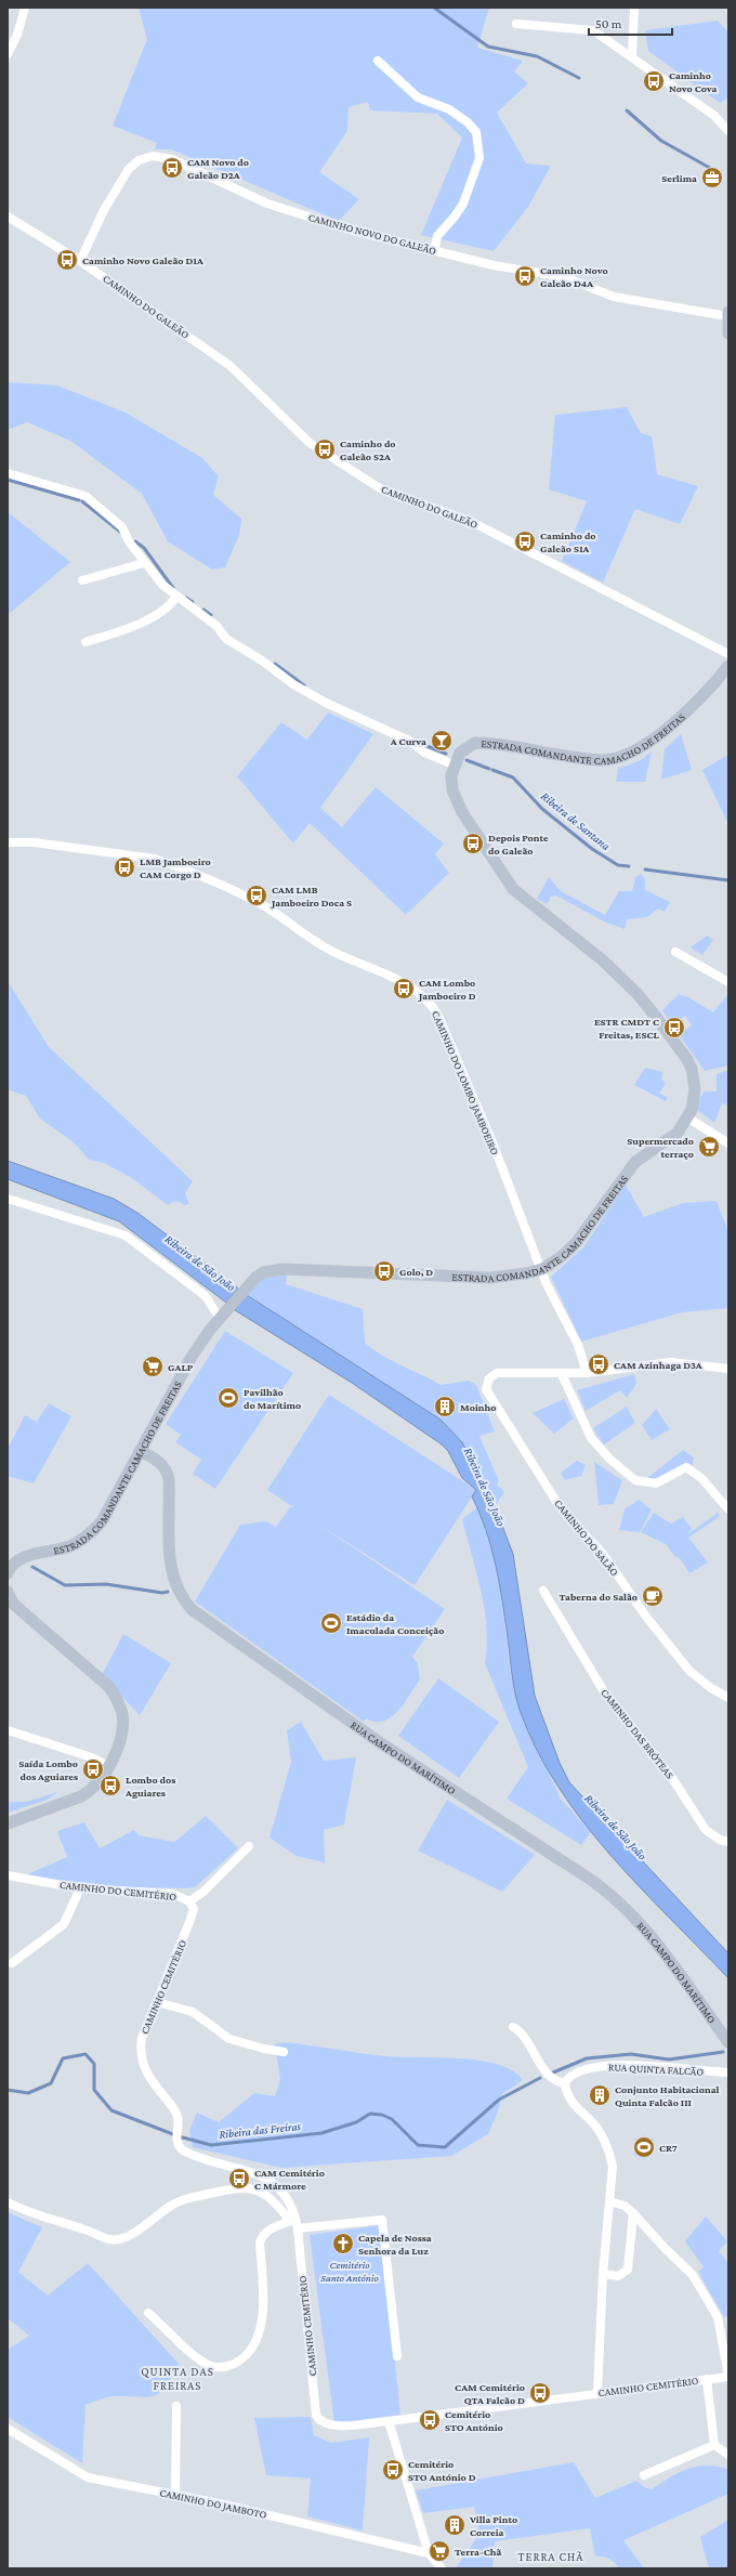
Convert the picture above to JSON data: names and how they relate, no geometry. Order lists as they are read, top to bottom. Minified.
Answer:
{"streets":{"main road":["ESTRADA COMANDANTE CAMACHO DE FREITAS","RUA CAMPO DO MARÍTIMO"],"street":["CAMINHO NOVO DO GALEÃO","CAMINHO DO GALEÃO","CAMINHO DO LOMBO JAMBOEIRO","CAMINHO DO SALÃO","CAMINHO DAS BRÓTEAS","CAMINHO DO CEMITÉRIO","CAMINHO CEMITÉRIO","RUA QUINTA FALCÃO","CAMINHO DO JAMBOTO"]},"crossings":[["CAMINHO NOVO DO GALEÃO","CAMINHO DO GALEÃO"],["ESTRADA COMANDANTE CAMACHO DE FREITAS","CAMINHO DO LOMBO JAMBOEIRO"],["ESTRADA COMANDANTE CAMACHO DE FREITAS","RUA CAMPO DO MARÍTIMO"],["CAMINHO DO LOMBO JAMBOEIRO","CAMINHO DO SALÃO"],["CAMINHO DO CEMITÉRIO","CAMINHO CEMITÉRIO"]],"districts":["QUINTA DAS FREIRAS","TERRA CHÃ"],"water":["Ribeira de Santana","Ribeira de São João","Ribeira das Freiras"],"parks":["Cemitério Santo António"],"places":{"bus stop":["Caminho Novo Cova","CAM Novo do Galeão D2A","Caminho Novo Galeão D1A","Caminho Novo Galeão D4A","Caminho do Galeão S2A","Caminho do Galeão S1A","Depois Ponte do Galeão","LMB Jamboeiro CAM Corgo D","CAM LMB Jamboeiro Doca S","CAM Lombo Jamboeiro D","ESTR CMDT C Freitas, ESCL","Golo, D","CAM Azinhaga D3A","Saída Lombo dos Aguiares","Lombo dos Aguiares","CAM Cemitério C Mármore","CAM Cemitério QTA Falcão D","Cemitério STO António","Cemitério STO António D"],"office":["Serlima"],"bar":["A Curva"],"supermarket":["Supermercado terraço","GALP","Terra-Chã"],"sports":["Pavilhão do Marítimo","Estádio da Imaculada Conceição","CR7"],"building":["Moinho","Conjunto Habitacional Quinta Falcão III","Villa Pinto Correia"],"cafe":["Taberna do Salão"],"church":["Capela de Nossa Senhora da Luz"]},"scale_bar":"50 m"}
